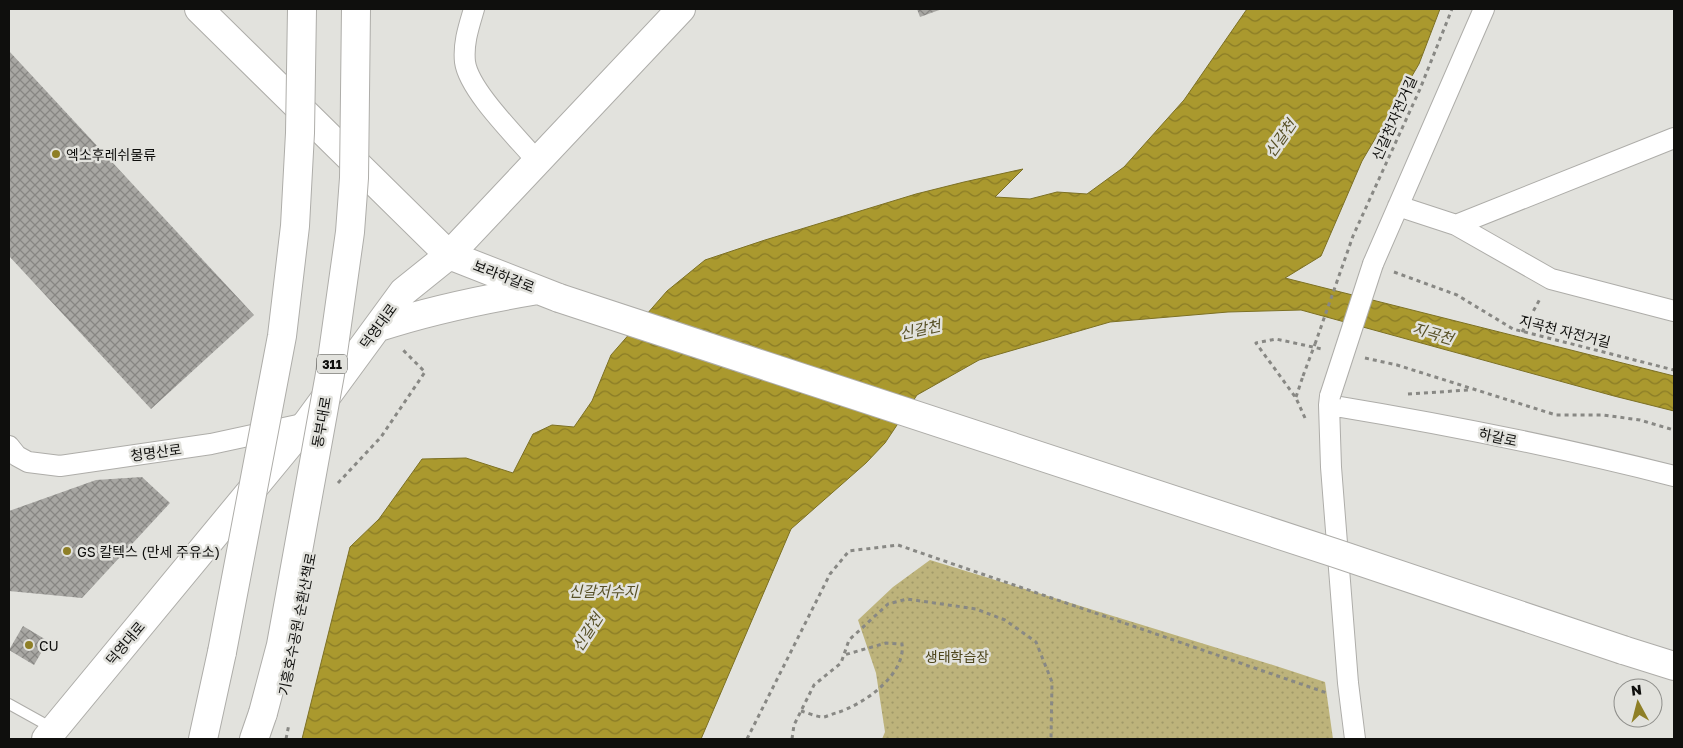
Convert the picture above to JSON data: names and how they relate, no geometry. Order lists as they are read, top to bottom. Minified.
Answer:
{"streets":{"main road":["보라하갈로","덕영대로","311","동부대로"],"street":["하갈로","청명산로"],"path":["신갈천자전거길","지곡천 자전거길"]},"crossings":[["보라하갈로","덕영대로"],["덕영대로","청명산로"]],"water":["신갈천","지곡천","신갈저수지"],"parks":["생태학습장"],"places":["엑소후레쉬물류","GS 칼텍스 (만세 주유소)","CU"],"north":"top"}
